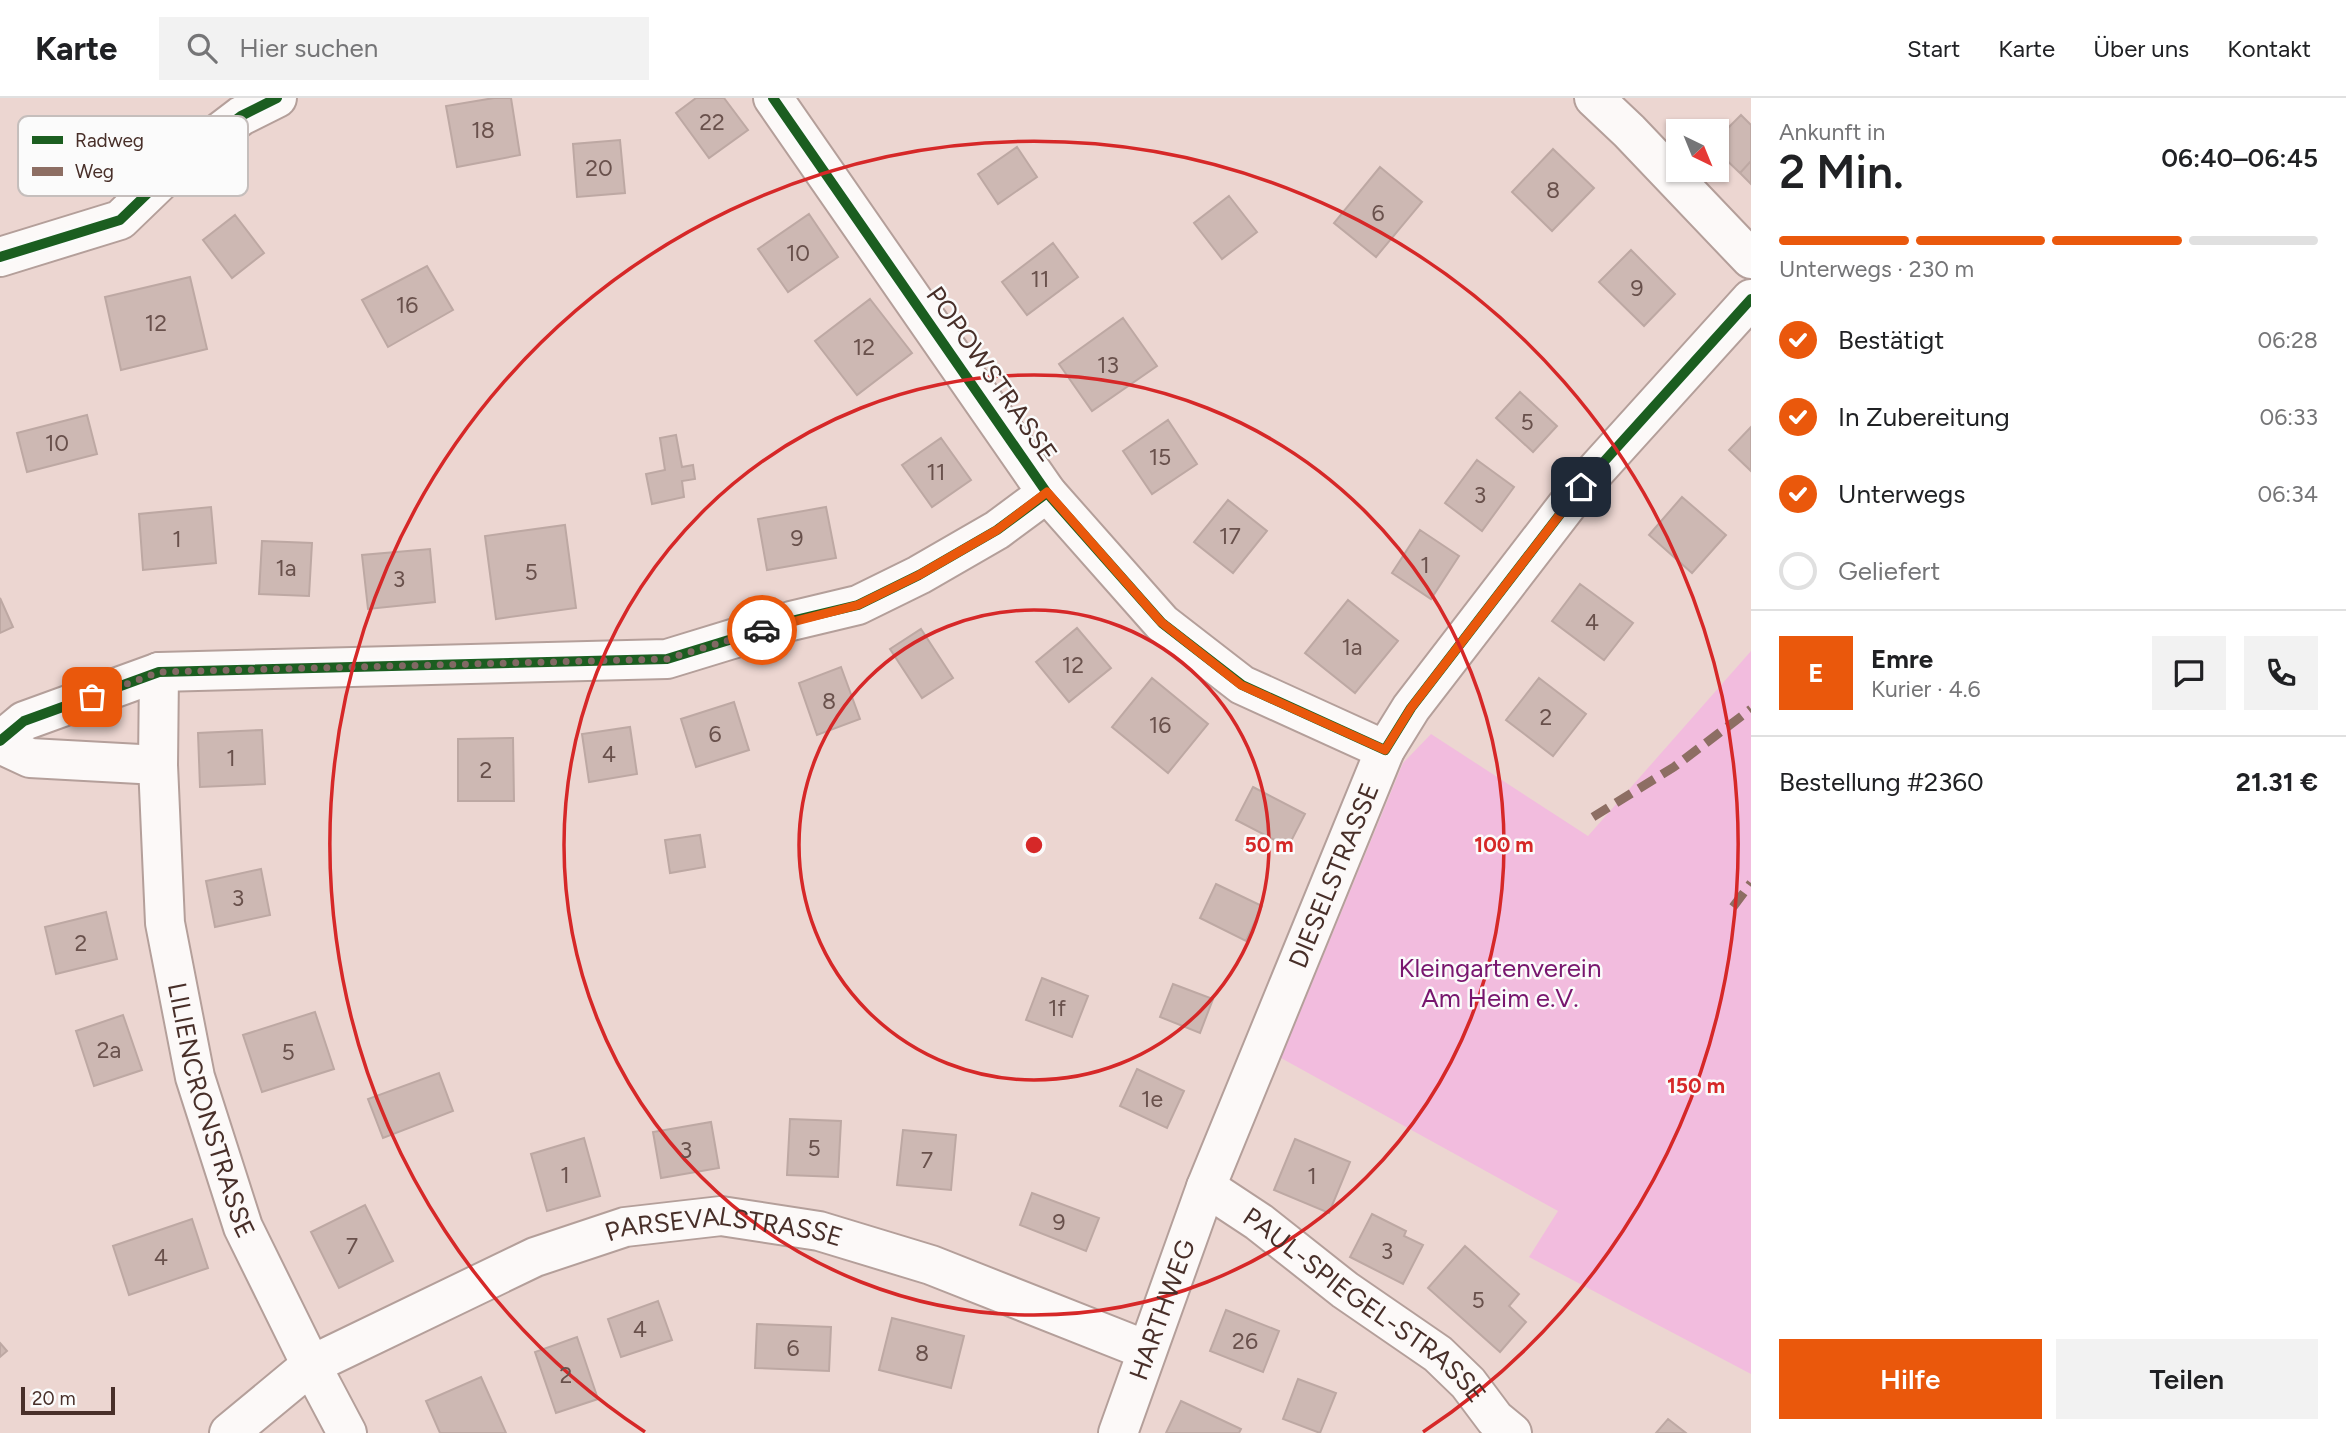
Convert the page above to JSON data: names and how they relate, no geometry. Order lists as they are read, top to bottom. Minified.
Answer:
{"streets":{"street":["POPOWSTRASSE","DIESELSTRASSE","LILIENCRONSTRASSE","PARSEVALSTRASSE","PAUL-SPIEGEL-STRASSE","HARTHWEG"]},"crossings":[["POPOWSTRASSE","DIESELSTRASSE"],["DIESELSTRASSE","PAUL-SPIEGEL-STRASSE"],["DIESELSTRASSE","HARTHWEG"],["LILIENCRONSTRASSE","PARSEVALSTRASSE"],["PARSEVALSTRASSE","HARTHWEG"],["PAUL-SPIEGEL-STRASSE","HARTHWEG"]],"parks":["Kleingartenverein Am Heim e.V."],"house_numbers":["22","18","20","8","6","10","11","9","16","12","12","13","5","10","15","11","3","17","9","1","1","1a","5","3","4","1a","12","8","2","16","6","4","1","2","3","2","1f","2a","5","1e","5","3","7","1","1","9","7","3","4","5","4","26","6","8","2"],"legend":["Radweg","Weg"],"scale_bar":"20 m","north":"bottom right","page":{"header":"Karte","search":"Hier suchen","nav":["Start","Karte","Über uns","Kontakt"],"heading":["2 Min.","Ankunft in","06:40–06:45"],"panel":["Emre","Kurier · 4.6","Bestellung #2360","21.31 €"],"bar":"Unterwegs · 230 m","list":[["Bestätigt","06:28"],["In Zubereitung","06:33"],["Unterwegs","06:34"],"Geliefert"],"round":"E","buttons":["Hilfe","Teilen"],"scale":"20 m"},"rings":["50 m","100 m","150 m"]}
